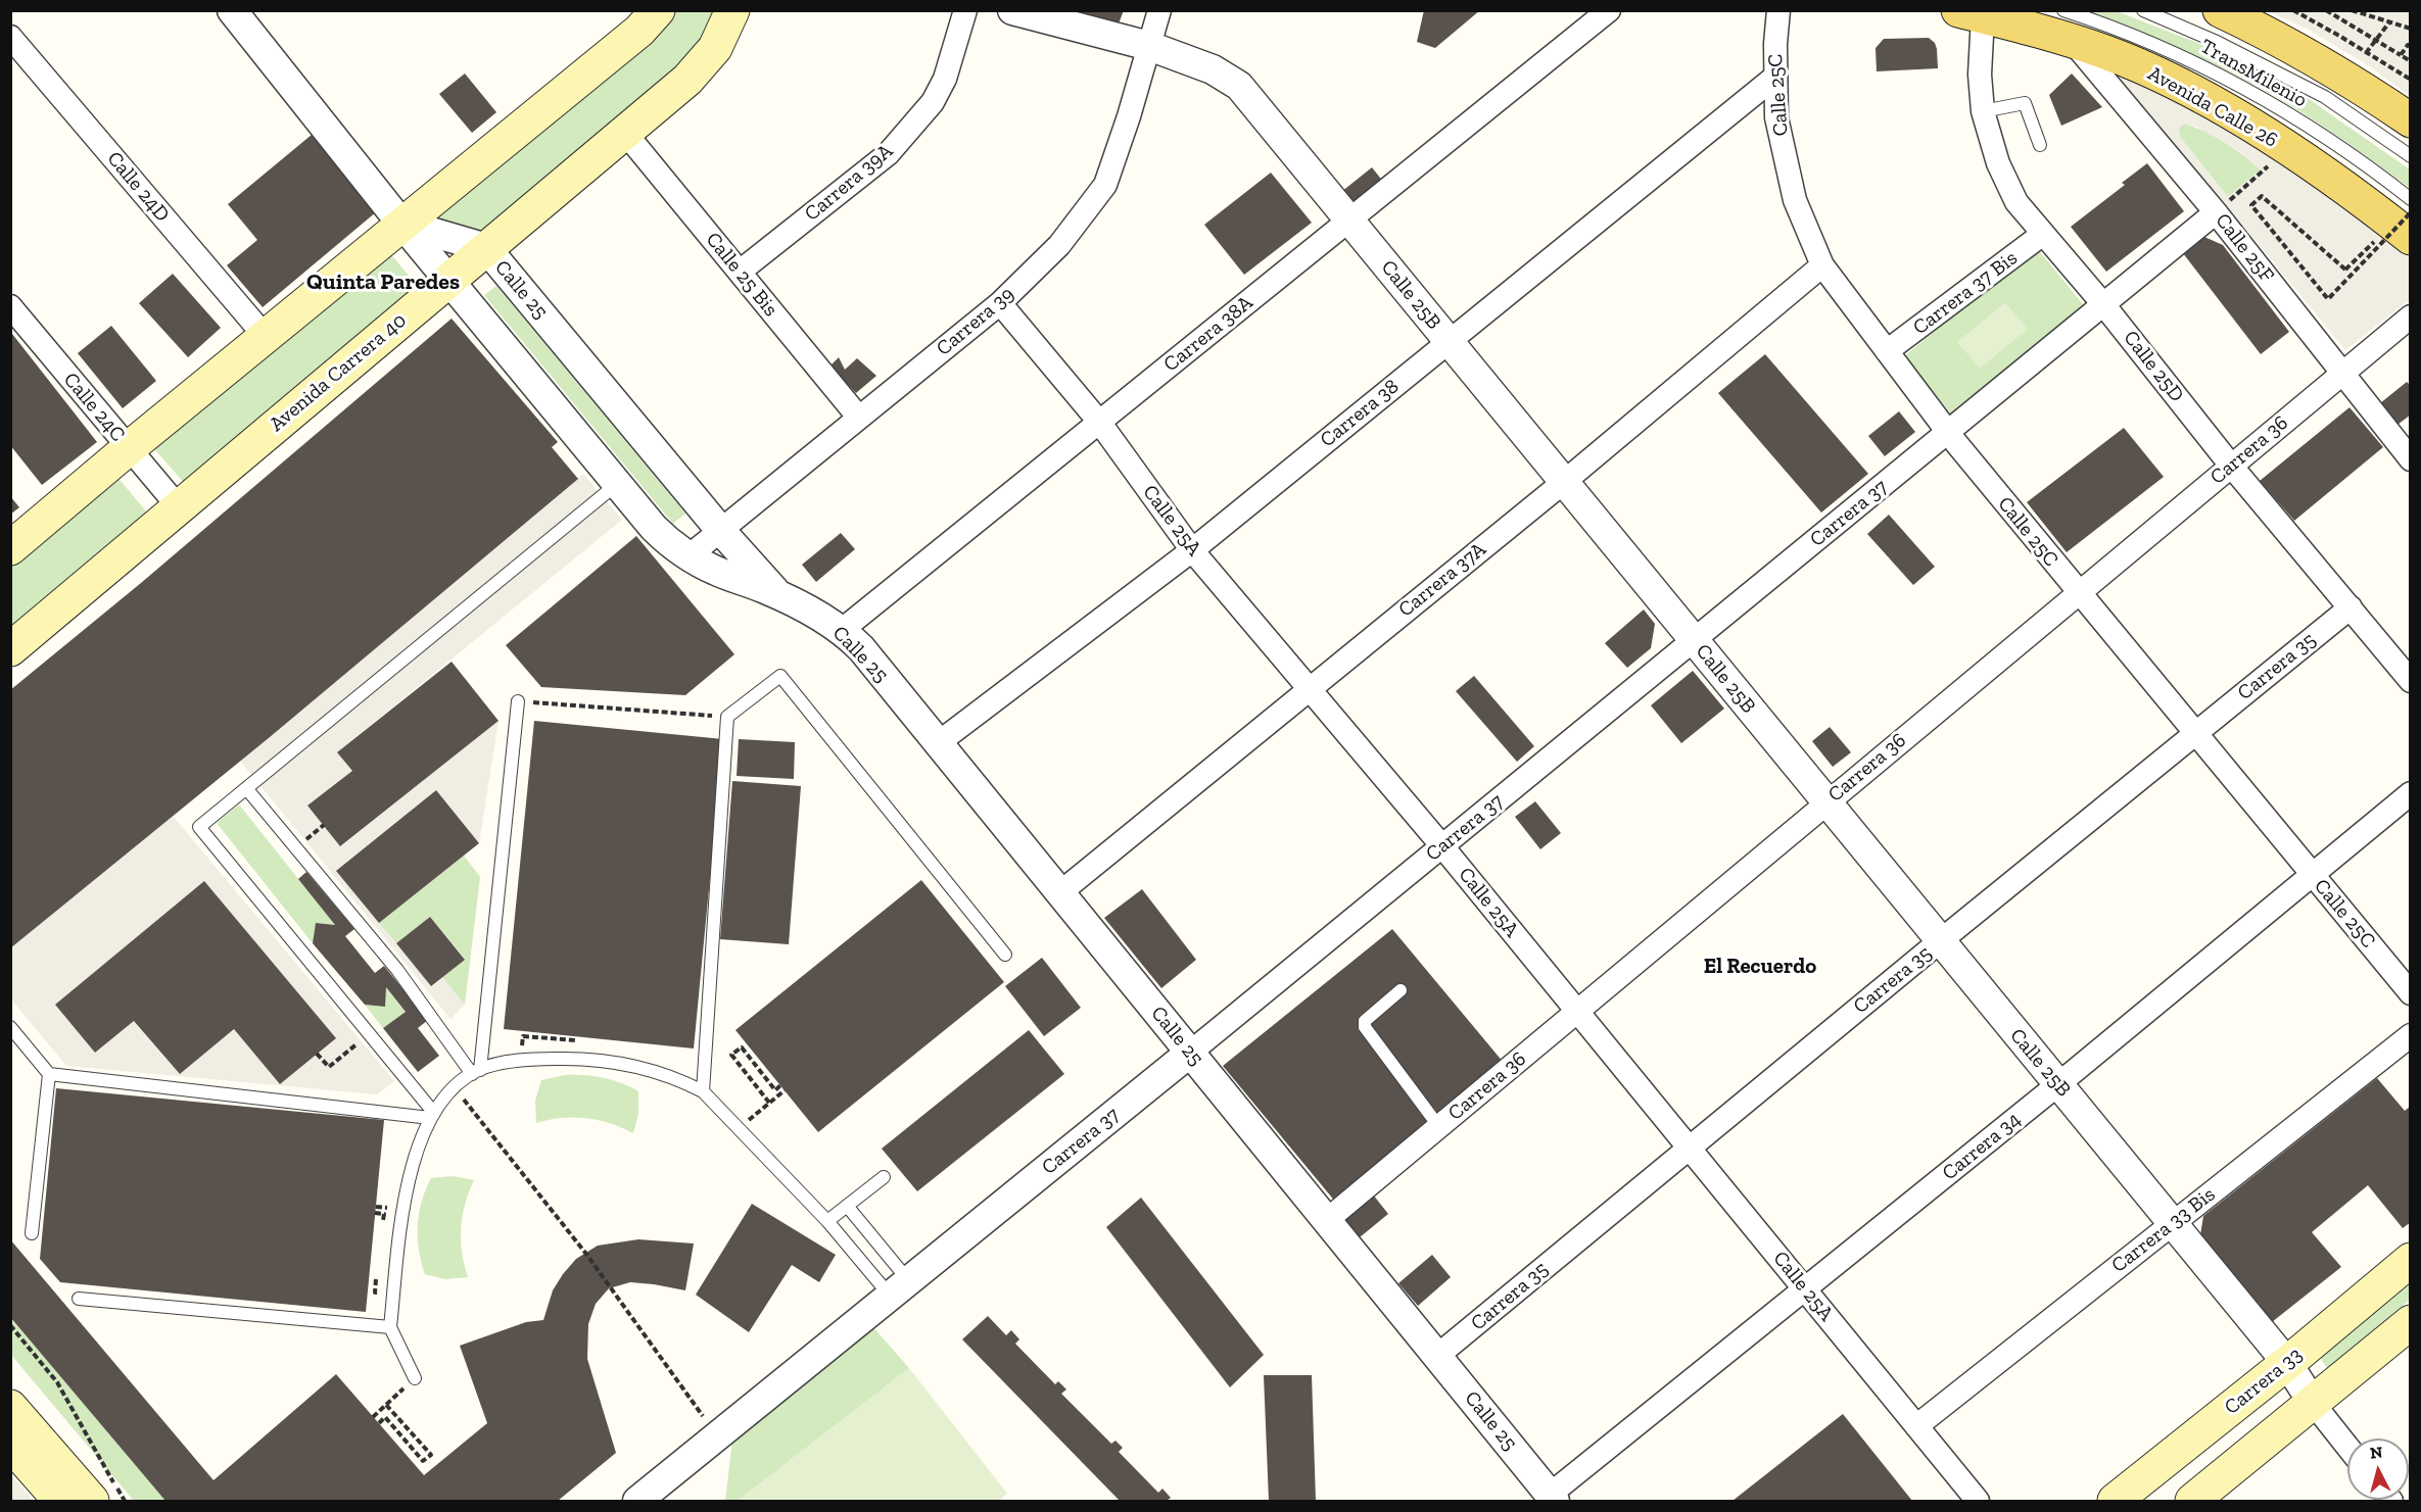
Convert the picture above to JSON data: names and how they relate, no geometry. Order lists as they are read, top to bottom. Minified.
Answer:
{"streets":{"main road":["Avenida Calle 26","Avenida Carrera 40","Carrera 33"],"street":["Calle 25C","Carrera 39A","Calle 24D","Calle 25F","Calle 25 Bis","Calle 25","Carrera 37 Bis","Calle 25B","Carrera 39","Carrera 38A","Calle 25D","Calle 24C","Carrera 38","Carrera 36","Carrera 37","Calle 25A","Carrera 37A","Carrera 35","Carrera 34","Carrera 33 Bis"],"lane":["TransMilenio"]},"crossings":[["TransMilenio","Avenida Calle 26"],["TransMilenio","Calle 25F"],["Calle 25C","Carrera 37 Bis"],["Calle 25C","Carrera 38"],["Calle 25C","Carrera 36"],["Calle 25C","Carrera 37"],["Calle 25C","Carrera 37A"],["Calle 25C","Carrera 35"],["Calle 25C","Carrera 34"],["Avenida Calle 26","Calle 25F"],["Avenida Calle 26","Calle 25D"],["Carrera 39A","Calle 25 Bis"],["Calle 25F","Carrera 36"],["Calle 25F","Carrera 37"],["Calle 25 Bis","Carrera 39"],["Calle 25 Bis","Avenida Carrera 40"],["Calle 25","Carrera 39"],["Calle 25","Carrera 38A"],["Calle 25","Avenida Carrera 40"],["Calle 25","Carrera 38"],["Calle 25","Carrera 36"],["Calle 25","Carrera 37"],["Calle 25","Carrera 37A"],["Calle 25","Carrera 35"],["Calle 25","Carrera 34"],["Carrera 37 Bis","Calle 25D"],["Calle 25B","Carrera 39"],["Calle 25B","Carrera 38A"],["Calle 25B","Carrera 38"],["Calle 25B","Carrera 36"],["Calle 25B","Carrera 37"],["Calle 25B","Carrera 37A"],["Calle 25B","Carrera 35"],["Calle 25B","Carrera 34"],["Calle 25B","Carrera 33 Bis"],["Calle 25B","Carrera 33"],["Carrera 39","Calle 25A"],["Carrera 38A","Calle 25A"],["Calle 25D","Carrera 36"],["Calle 25D","Carrera 37"],["Calle 25D","Carrera 35"],["Avenida Carrera 40","Calle 24C"],["Carrera 38","Calle 25A"],["Carrera 36","Calle 25A"],["Carrera 37","Calle 25A"],["Calle 25A","Carrera 37A"],["Calle 25A","Carrera 35"],["Calle 25A","Carrera 34"],["Calle 25A","Carrera 33 Bis"]],"districts":["Quinta Paredes","El Recuerdo"],"north":"top"}
